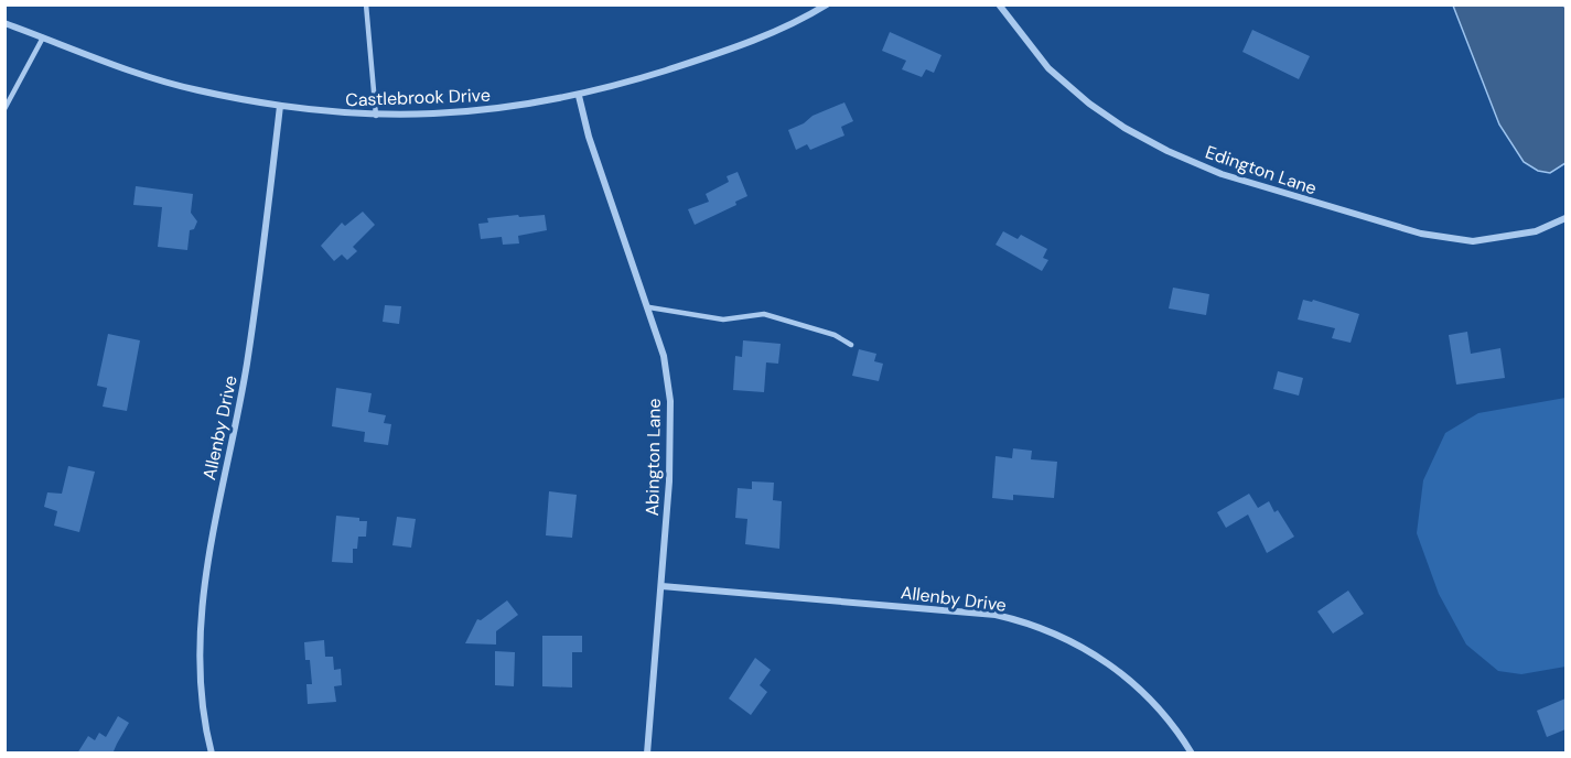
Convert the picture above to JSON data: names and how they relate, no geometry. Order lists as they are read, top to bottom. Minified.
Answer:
{"streets":{"street":["Castlebrook Drive","Edington Lane","Allenby Drive","Abington Lane"]},"crossings":[["Castlebrook Drive","Allenby Drive"],["Castlebrook Drive","Abington Lane"],["Allenby Drive","Abington Lane"]]}
